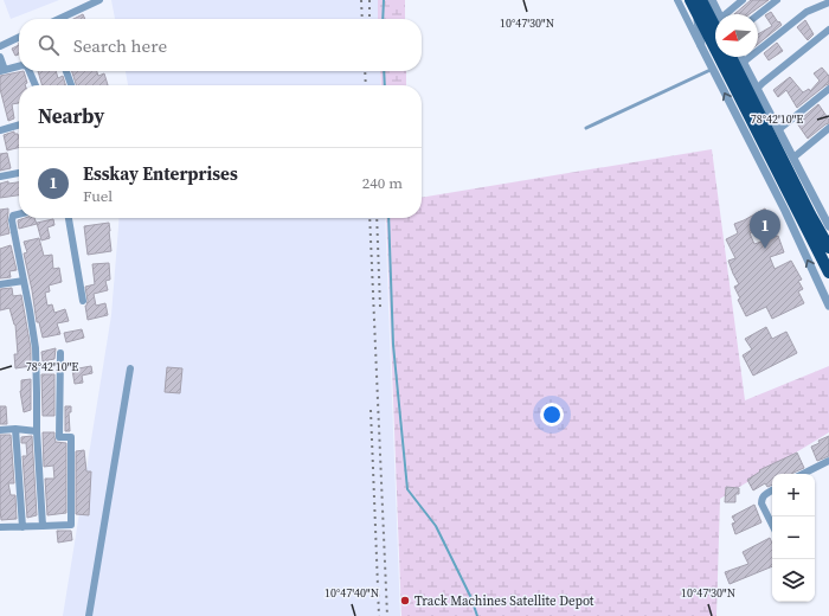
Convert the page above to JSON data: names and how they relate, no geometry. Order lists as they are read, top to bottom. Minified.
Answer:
{"places":["Track Machines Satellite Depot"],"north":"left","page":{"search":"Search here","heading":"Nearby","list":[{"mark":"1","name":"Esskay Enterprises","note":"Fuel","value":"240 m"}],"pins":"1","map_buttons":["+","−"]},"coordinates":["10°47'30\"N","78°42'10\"E","10°47'40\"N"]}
